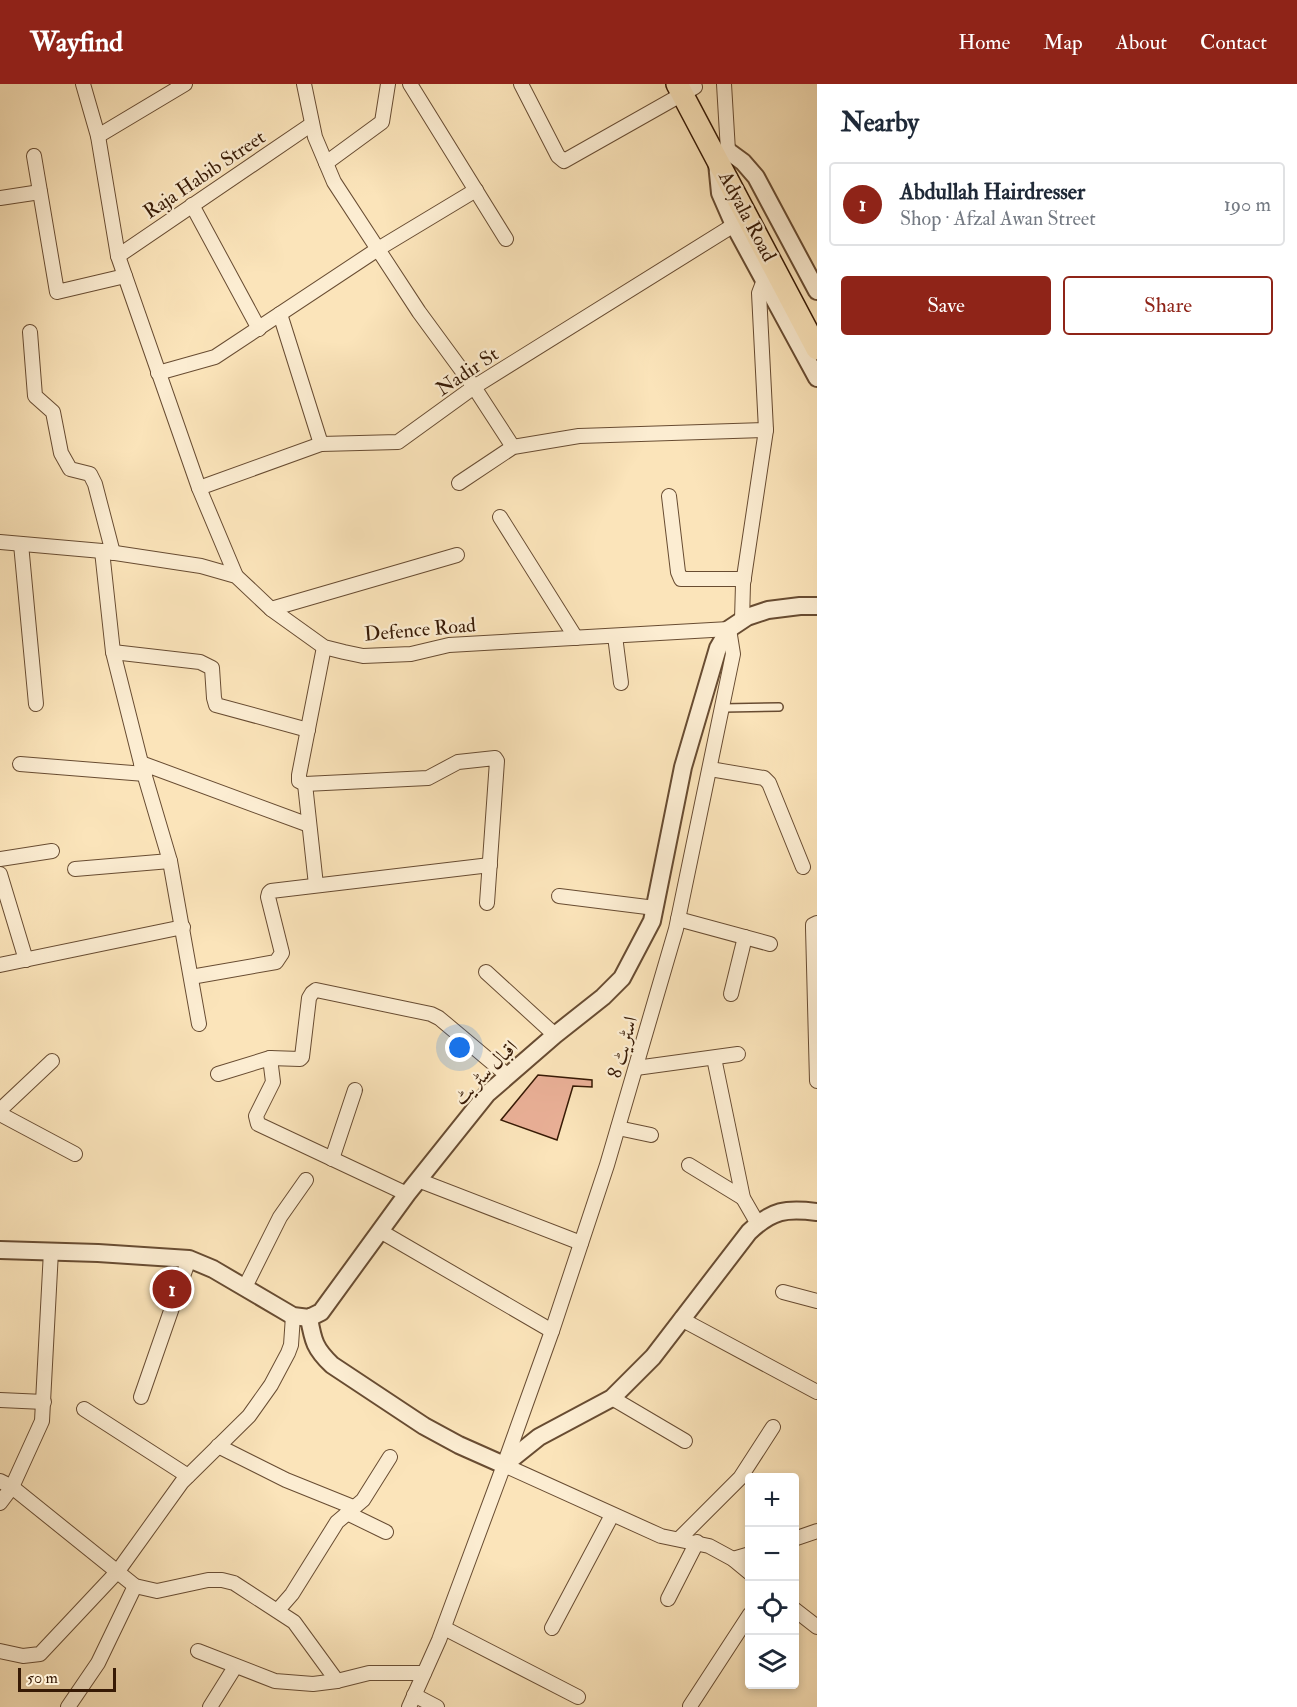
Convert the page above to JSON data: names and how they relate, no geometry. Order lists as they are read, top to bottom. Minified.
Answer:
{"streets":{"main road":["Adyala Road"],"street":["Raja Habib Street","Nadir St","Defence Road","اسٹریٹ 8","اقبال سٹریٹ"]},"crossings":[["Defence Road","اسٹریٹ 8"],["Defence Road","اقبال سٹریٹ"],["اسٹریٹ 8","اقبال سٹریٹ"]],"scale_bar":"50 m","page":{"header":"Wayfind","nav":["Home","Map","About","Contact"],"heading":"Nearby","list":[{"mark":"1","name":"Abdullah Hairdresser","note":"Shop · Afzal Awan Street","value":"190 m"}],"buttons":["Save","Share"],"pins":"1","map_buttons":["+","−"],"scale":"50 m"}}
